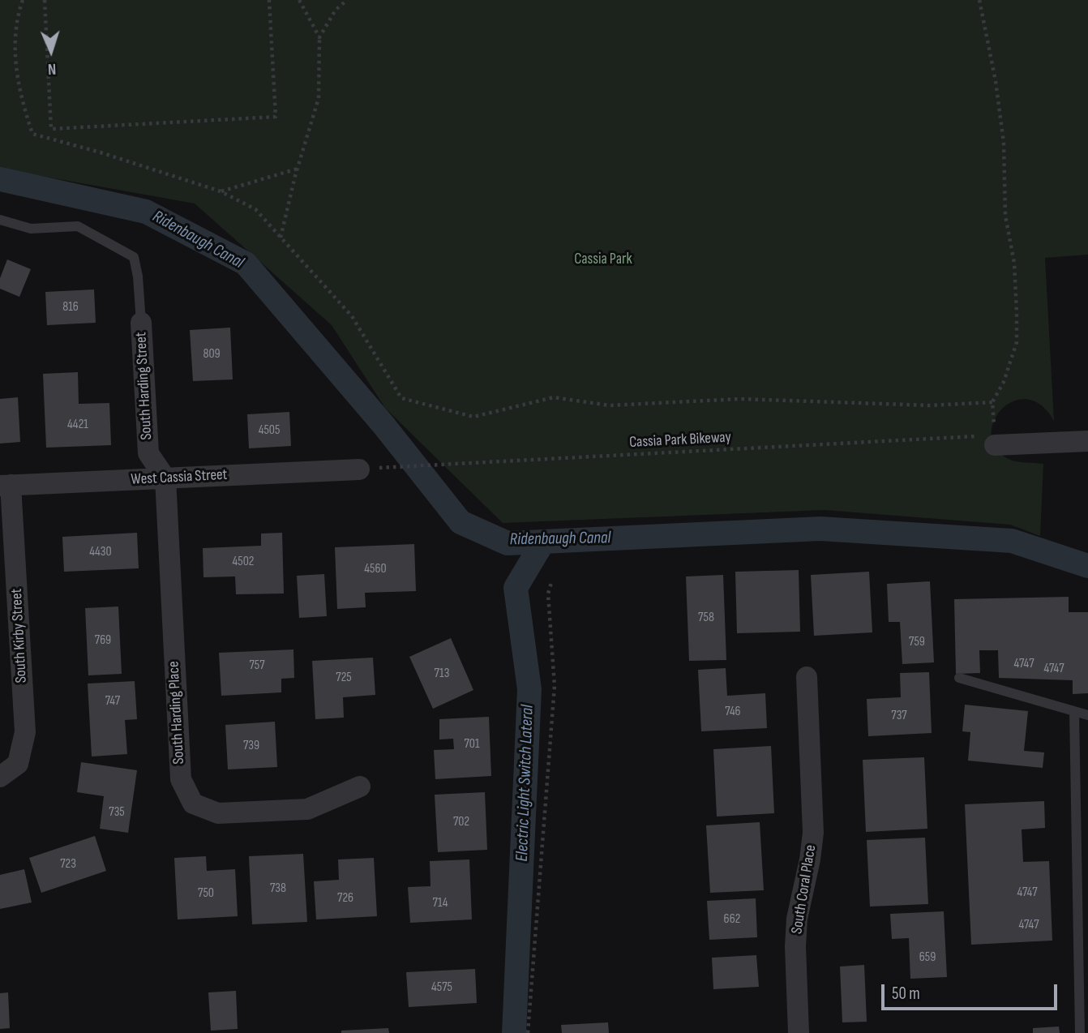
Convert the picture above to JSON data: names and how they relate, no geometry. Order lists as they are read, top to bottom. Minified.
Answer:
{"streets":{"street":["South Harding Street","West Cassia Street","South Kirby Street","South Harding Place","South Coral Place"],"path":["Cassia Park Bikeway"]},"crossings":[["South Harding Street","West Cassia Street"],["South Harding Street","South Harding Place"],["Cassia Park Bikeway","West Cassia Street"],["West Cassia Street","South Kirby Street"],["West Cassia Street","South Harding Place"]],"water":["Ridenbaugh Canal","Electric Light Switch Lateral"],"parks":["Cassia Park"],"house_numbers":["816","809","4421","4505","4430","4502","4560","758","769","759","4747","757","4747","713","725","747","746","737","701","739","735","702","723","738","4747","750","726","714","662","4747","659","4575"],"scale_bar":"50 m","north":"bottom"}
